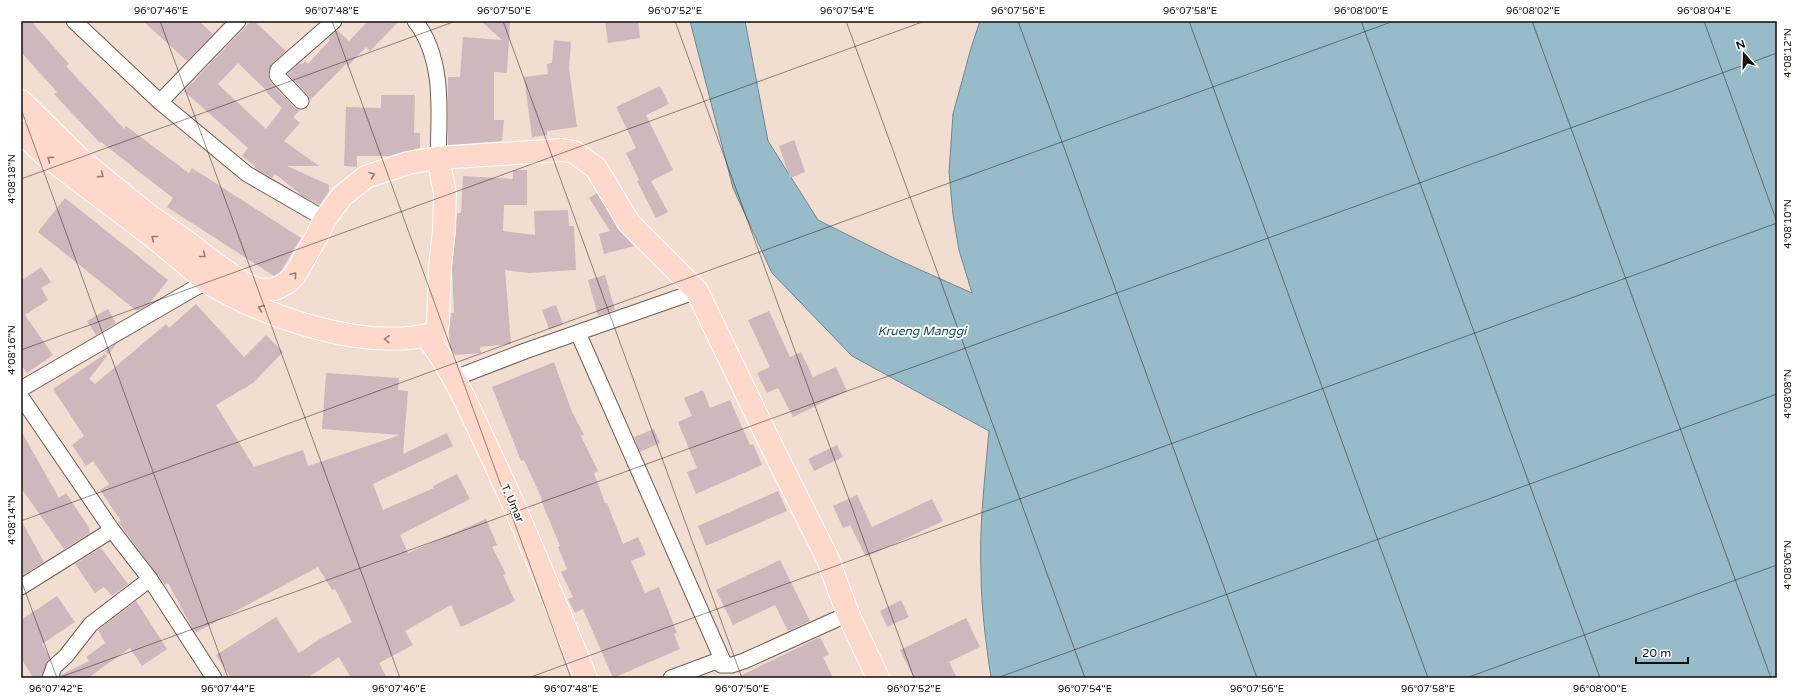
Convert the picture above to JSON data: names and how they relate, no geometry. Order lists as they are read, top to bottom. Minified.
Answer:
{"streets":{"main road":["T. Umar"]},"water":["Krueng Manggi"],"scale_bar":"20 m","north":"top","coordinates":["96°07'46\"E","96°07'48\"E","96°07'50\"E","96°07'52\"E","96°07'54\"E","96°07'56\"E","96°07'58\"E","96°08'00\"E","96°08'02\"E","96°08'04\"E","4°08'12\"N","4°08'18\"N","4°08'10\"N","4°08'16\"N","4°08'08\"N","4°08'14\"N","4°08'06\"N","96°07'42\"E","96°07'44\"E"]}
